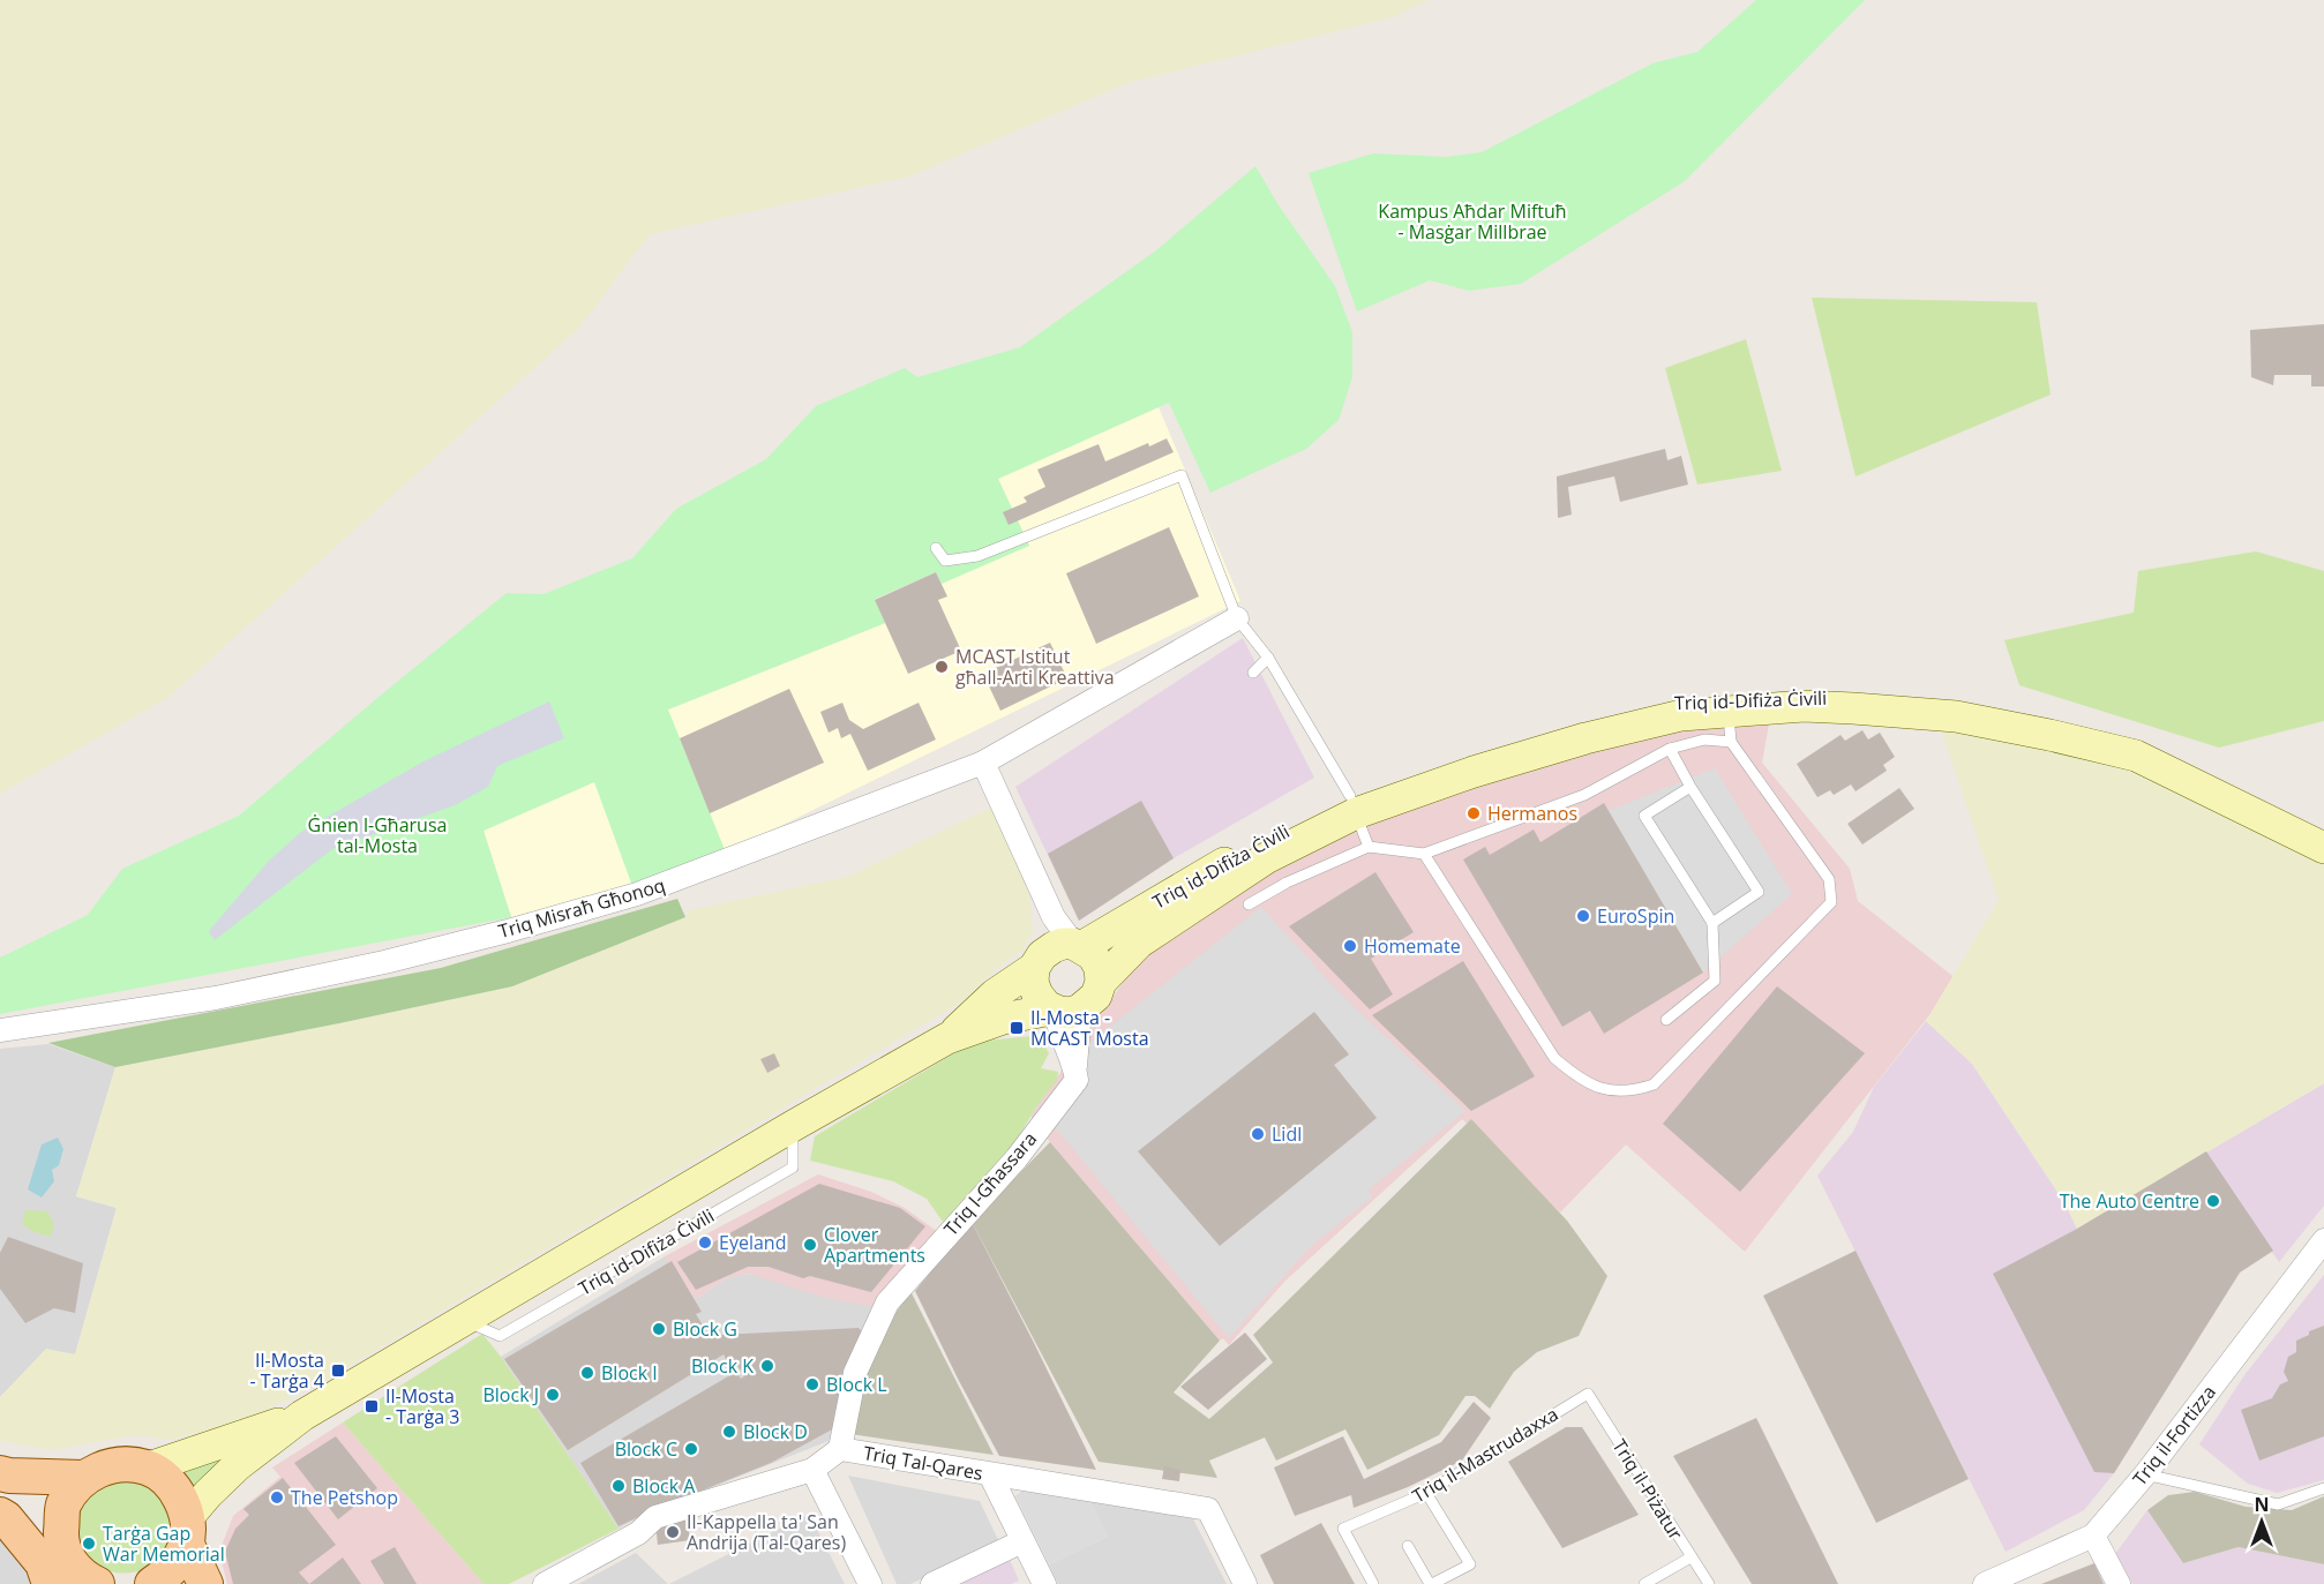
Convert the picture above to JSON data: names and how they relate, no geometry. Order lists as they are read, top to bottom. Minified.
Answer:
{"streets":{"main road":["Triq id-Difiża Ċivili"],"street":["Triq Misraħ Għonoq","Triq l-Għassara","Triq il-Fortizza","Triq Tal-Qares"],"lane":["Triq il-Mastrudaxxa","Triq il-Piżatur"]},"crossings":[["Triq id-Difiża Ċivili","Triq l-Għassara"],["Triq l-Għassara","Triq Tal-Qares"],["Triq il-Mastrudaxxa","Triq il-Piżatur"]],"parks":["Kampus Aħdar Miftuħ - Masġar Millbrae","Ġnien l-Għarusa tal-Mosta"],"places":{"other":["MCAST Istitut għall-Arti Kreattiva","Hermanos","EuroSpin","Homemate","Lidl","The Auto Centre","Eyeland","Clover Apartments","Block G","Block K","Block I","Block L","Block J","Block D","Block C","Block A","The Petshop","Il-Kappella ta' San Andrija (Tal-Qares)","Tarġa Gap War Memorial"],"transit":["Il-Mosta - MCAST Mosta","Il-Mosta - Tarġa 4","Il-Mosta - Tarġa 3"]},"north":"top"}
